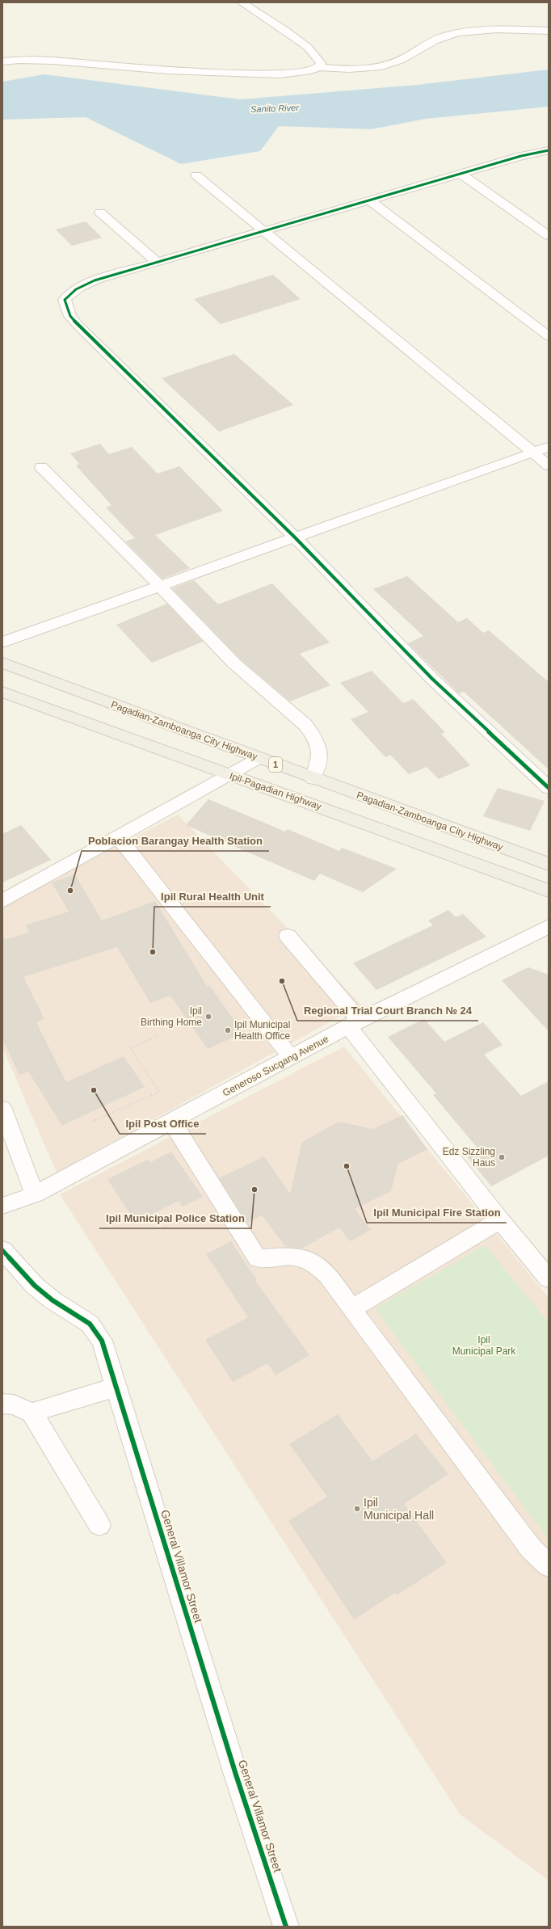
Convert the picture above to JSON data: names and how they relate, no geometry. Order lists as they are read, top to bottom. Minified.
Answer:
{"streets":{"main road":["Pagadian-Zamboanga City Highway","1","Ipil-Pagadian Highway"],"street":["Generoso Sucgang Avenue","General Villamor Street"]},"water":["Sanito River"],"parks":["Ipil Municipal Park"],"places":["Poblacion Barangay Health Station","Ipil Rural Health Unit","Regional Trial Court Branch № 24","Ipil Birthing Home","Ipil Municipal Health Office","Ipil Post Office","Edz Sizzling Haus","Ipil Municipal Fire Station","Ipil Municipal Police Station","Ipil Municipal Hall"]}
